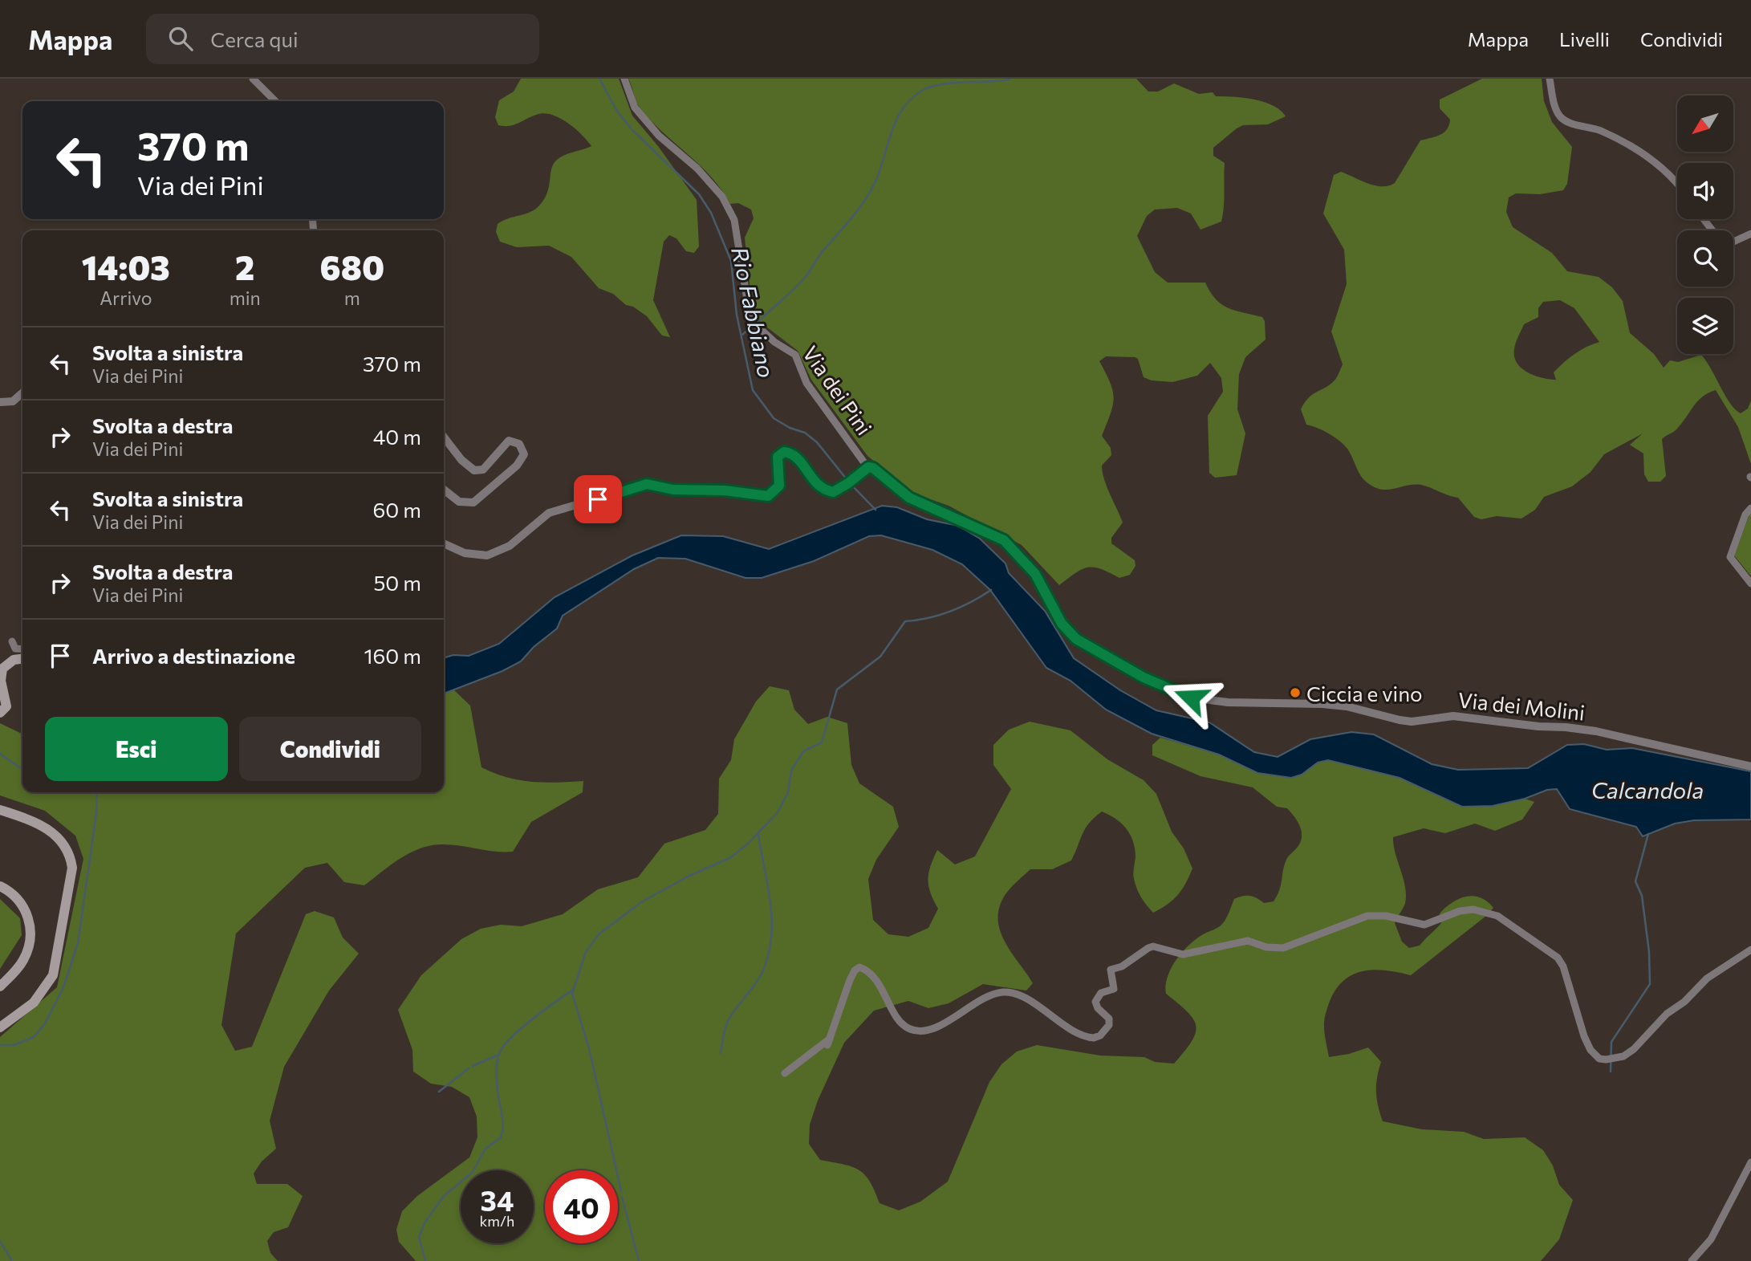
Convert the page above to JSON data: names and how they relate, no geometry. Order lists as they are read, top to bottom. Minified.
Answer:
{"streets":{"street":["Via dei Pini","Via dei Molini"]},"crossings":[["Via dei Pini","Via dei Molini"]],"water":["Rio Fabbiano","Calcandola"],"places":["Ciccia e vino"],"north":"bottom left","page":{"header":"Mappa","search":"Cerca qui","nav":["Mappa","Livelli","Condividi"],"turn":["370 m","Via dei Pini"],"eta":["14:03","Arrivo","2","min","680","m"],"list":[{"name":"Svolta a sinistra","note":"Via dei Pini","value":"370 m"},{"name":"Svolta a destra","note":"Via dei Pini","value":"40 m"},{"name":"Svolta a sinistra","note":"Via dei Pini","value":"60 m"},{"name":"Svolta a destra","note":"Via dei Pini","value":"50 m"},{"name":"Arrivo a destinazione","value":"160 m"}],"buttons":["Esci","Condividi"],"speed":"34 km/h","limit":"40"}}
